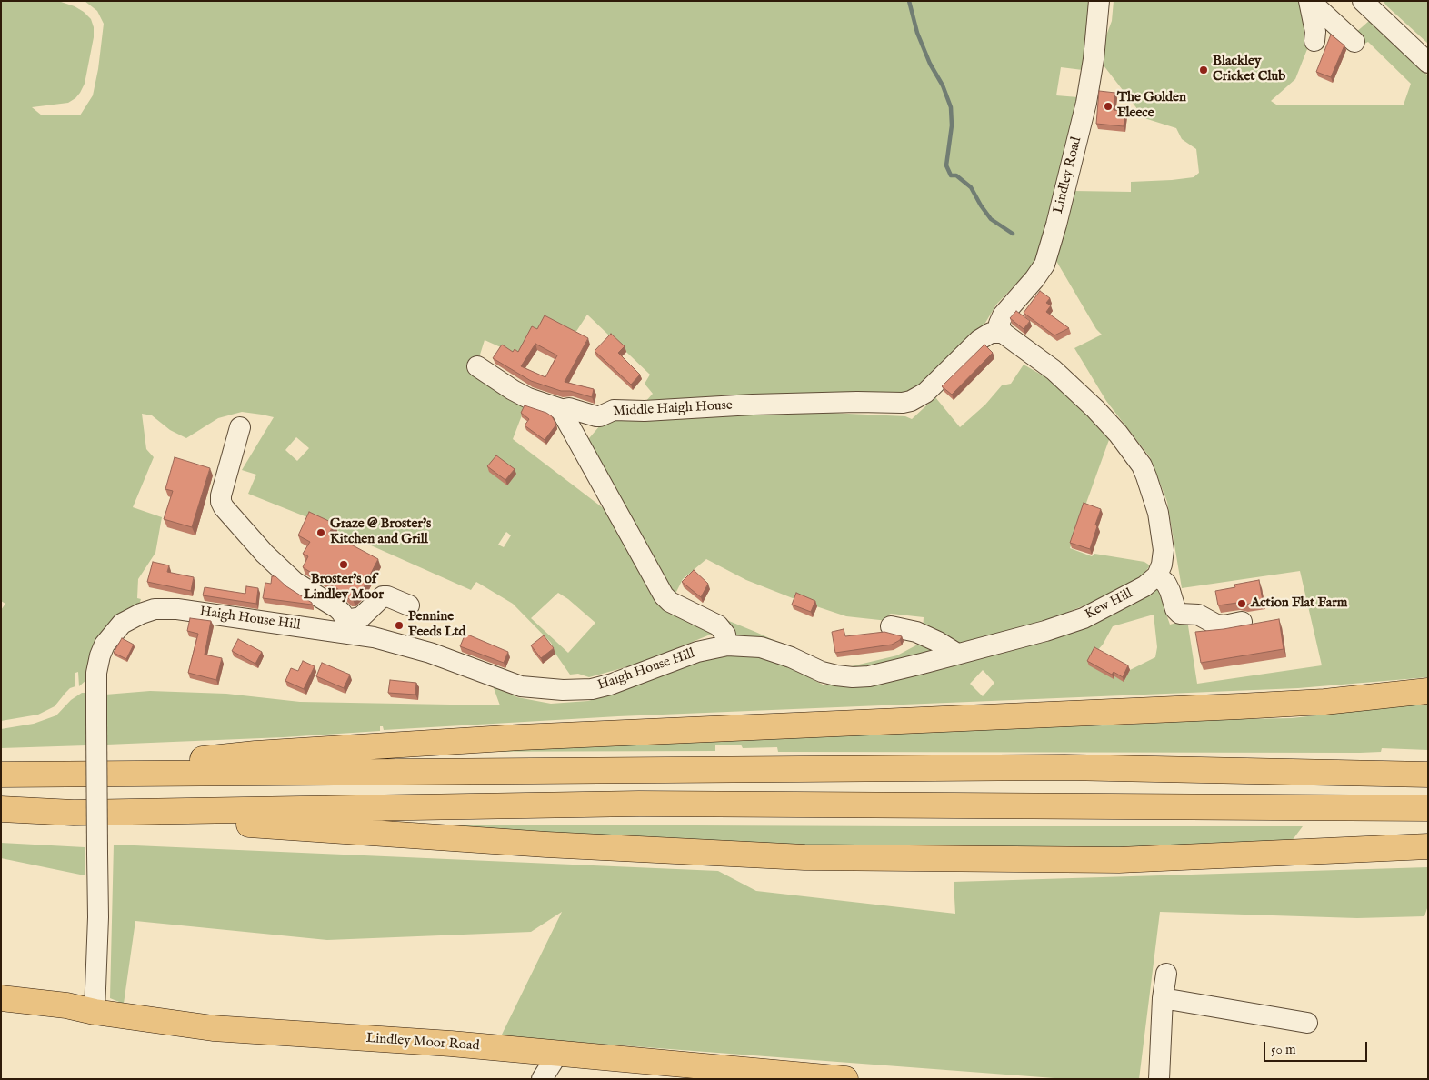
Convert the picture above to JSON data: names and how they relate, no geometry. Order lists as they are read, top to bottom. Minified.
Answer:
{"streets":{"main road":["Lindley Moor Road"],"street":["Lindley Road","Middle Haigh House","Kew Hill","Haigh House Hill"]},"crossings":[["Lindley Road","Middle Haigh House"],["Kew Hill","Haigh House Hill"],["Haigh House Hill","Lindley Moor Road"]],"places":["Blackley Cricket Club","The Golden Fleece","Graze @ Broster's Kitchen and Grill","Broster's of Lindley Moor","Action Flat Farm","Pennine Feeds Ltd"],"scale_bar":"50 m"}
